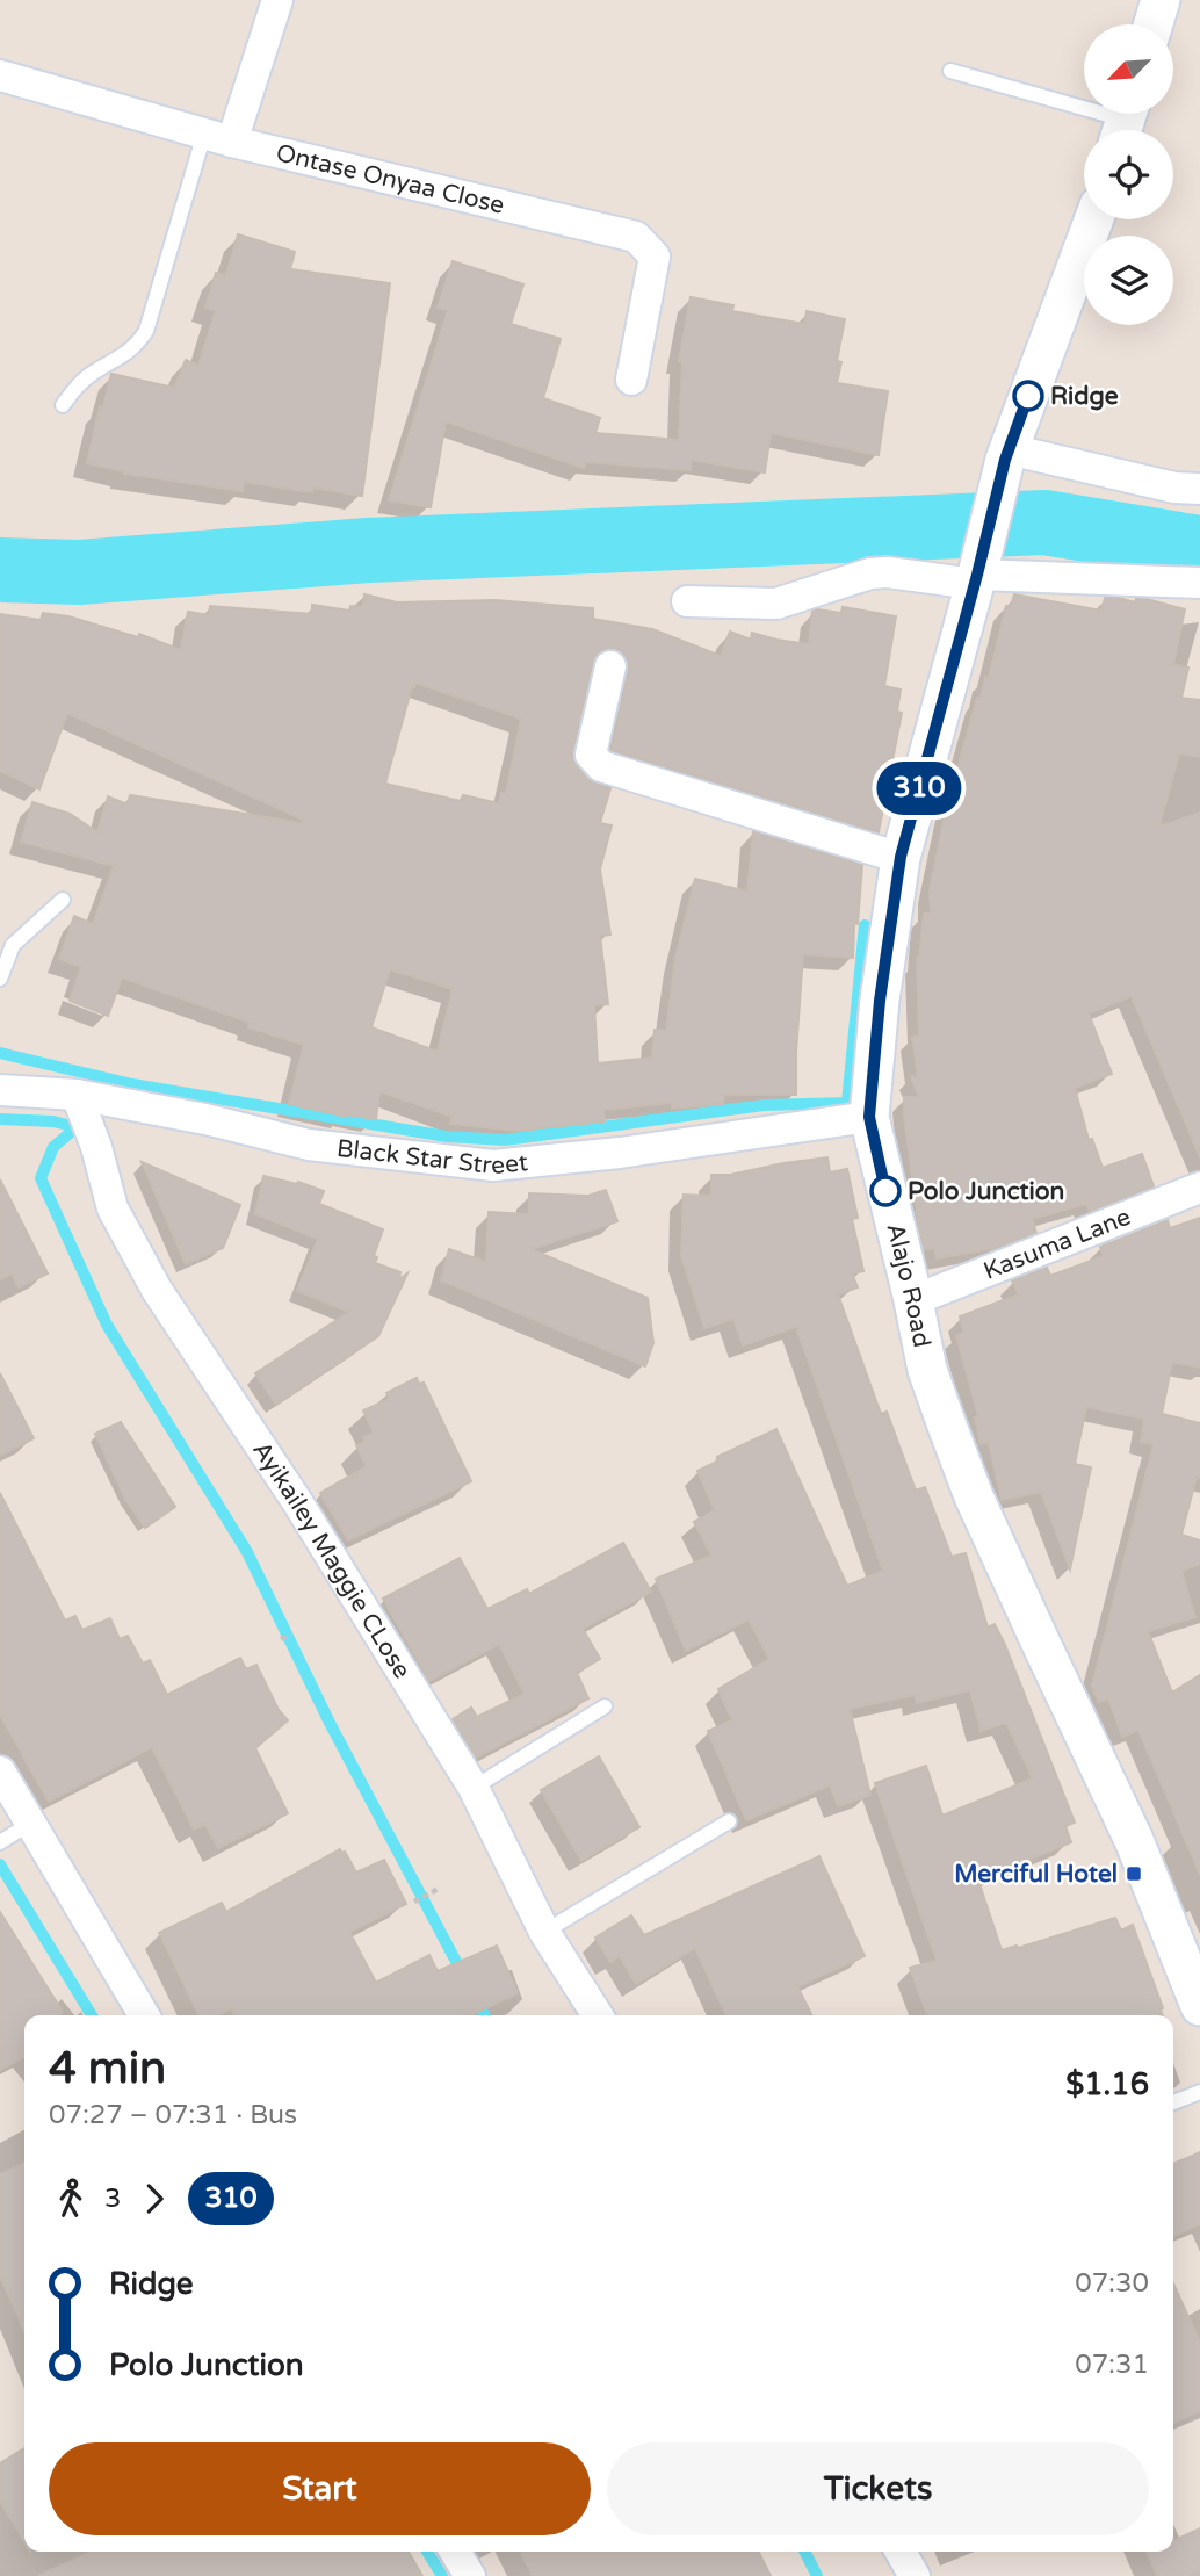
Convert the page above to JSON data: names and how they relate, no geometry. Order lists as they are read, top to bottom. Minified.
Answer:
{"streets":{"street":["Ontase Onyaa Close","Black Star Street","Kasuma Lane","Alajo Road","Ayikailey Maggie CLose"]},"crossings":[["Black Star Street","Alajo Road"],["Black Star Street","Ayikailey Maggie CLose"],["Kasuma Lane","Alajo Road"]],"places":{"other":["Ridge","Polo Junction"],"transit":["Merciful Hotel"]},"lines":["bus line 310"],"north":"bottom left","page":{"on_map":"310","heading":["4 min","07:27 – 07:31 · Bus","$1.16"],"legs":["3","310"],"list":[{"name":"Ridge","value":"07:30"},{"name":"Polo Junction","value":"07:31"}],"buttons":["Start","Tickets"]}}
